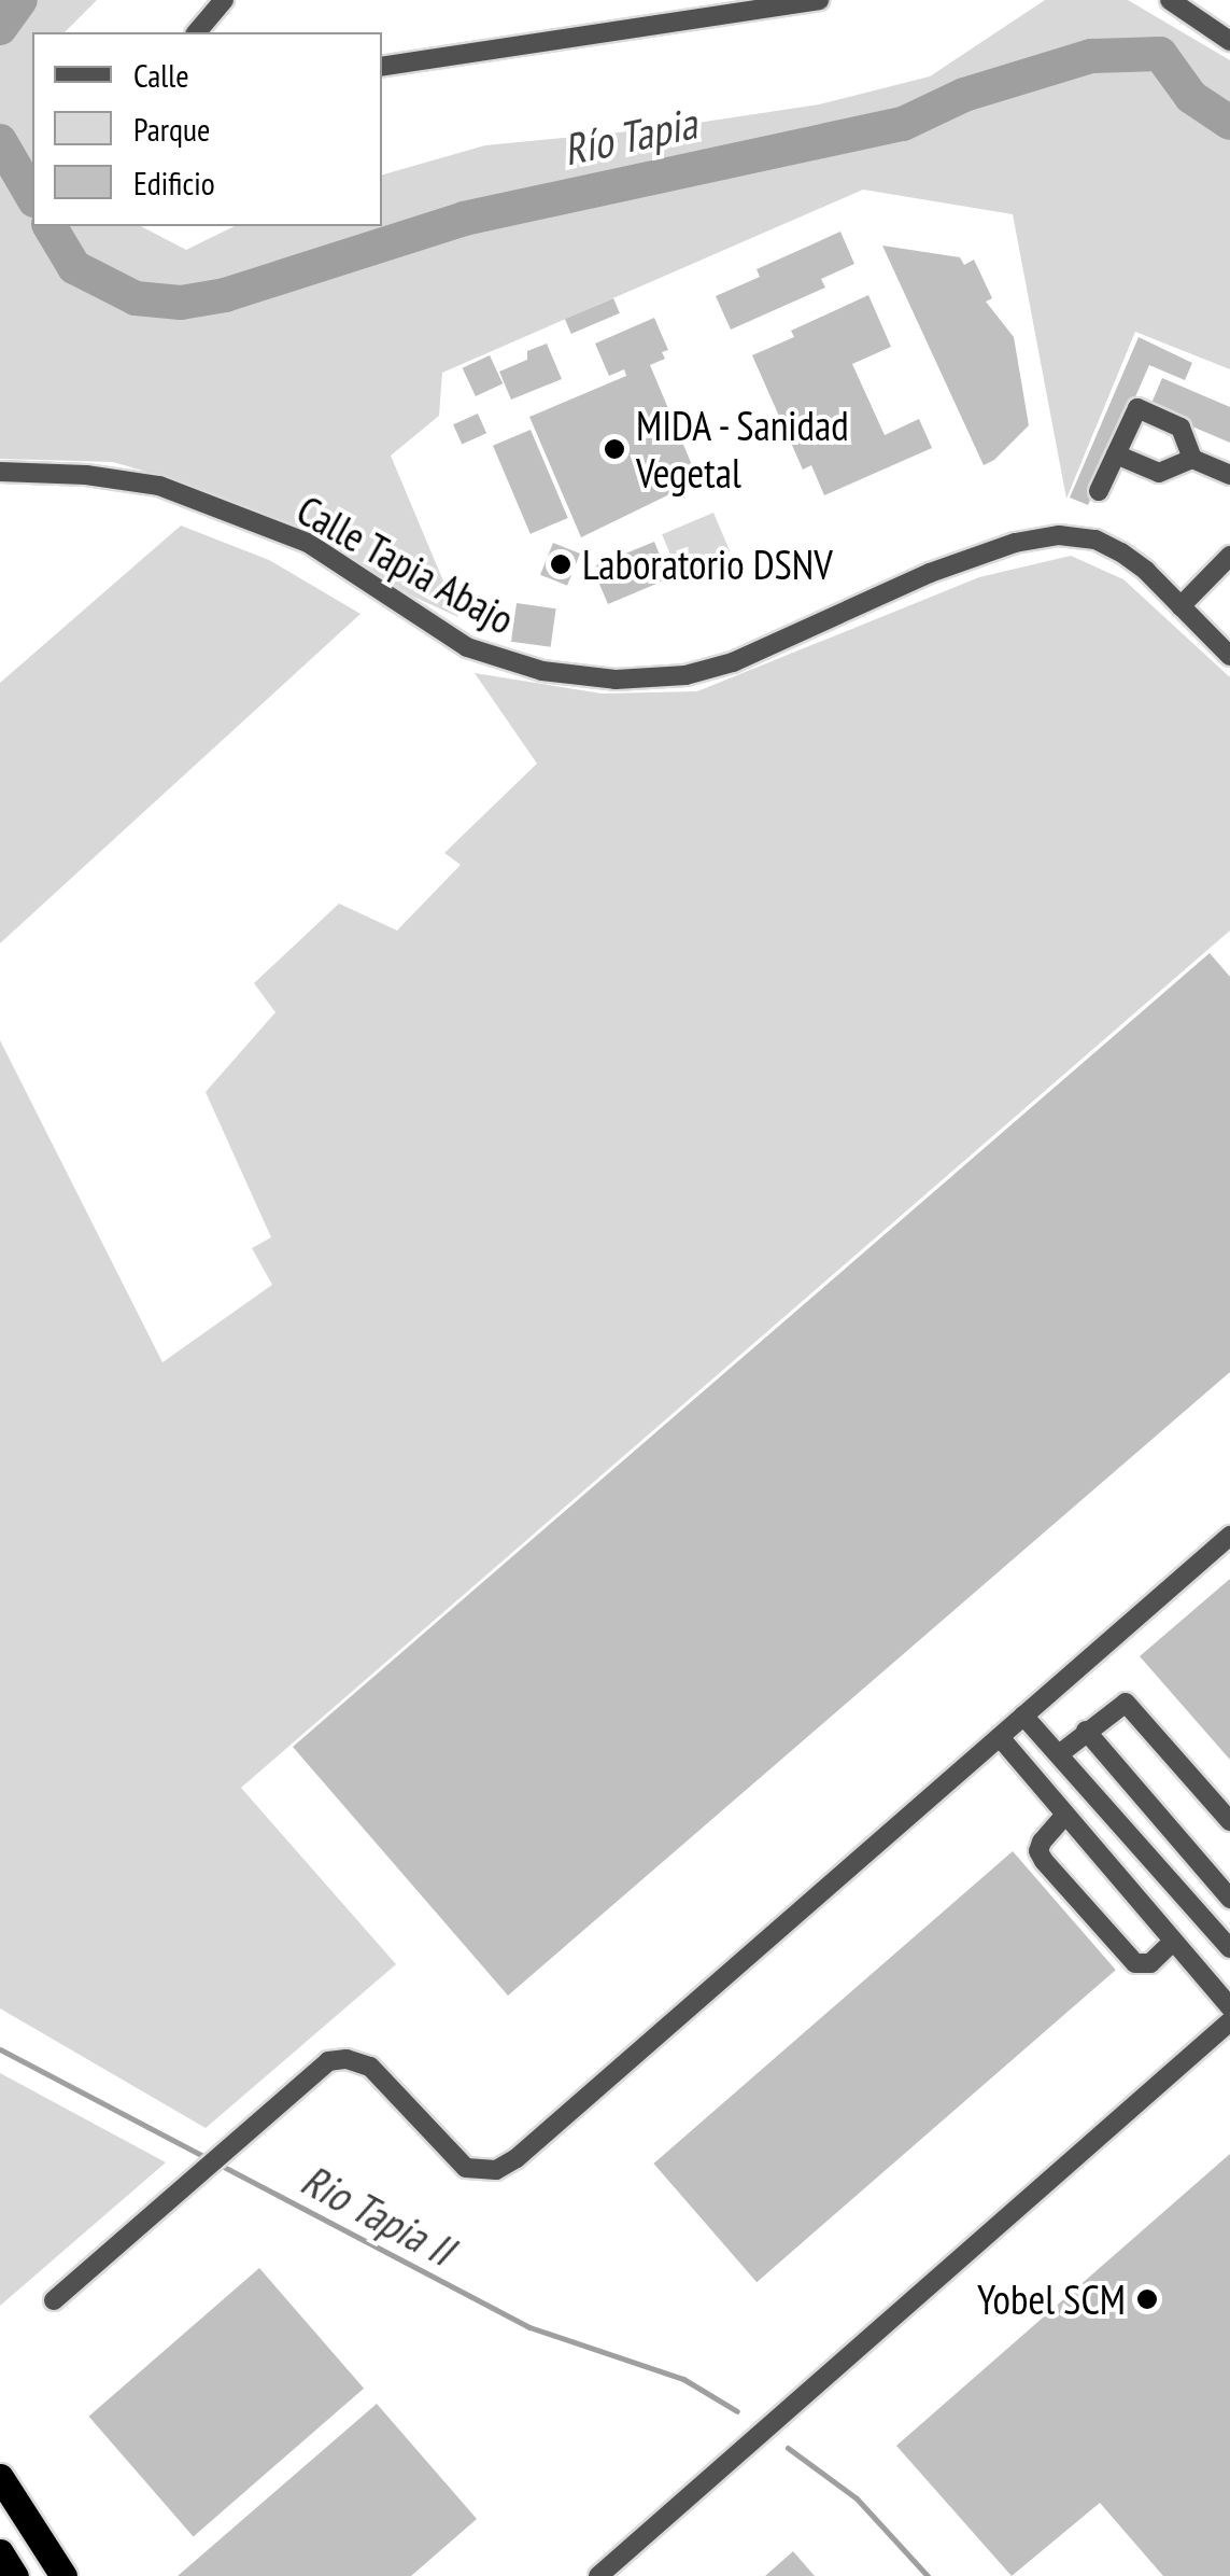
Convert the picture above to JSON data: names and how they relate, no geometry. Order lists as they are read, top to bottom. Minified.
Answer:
{"streets":{"street":["Calle Tapia Abajo"]},"water":["Río Tapia","Rio Tapia II"],"places":["MIDA - Sanidad Vegetal","Laboratorio DSNV","Yobel SCM"],"legend":["Calle","Parque","Edificio"]}
